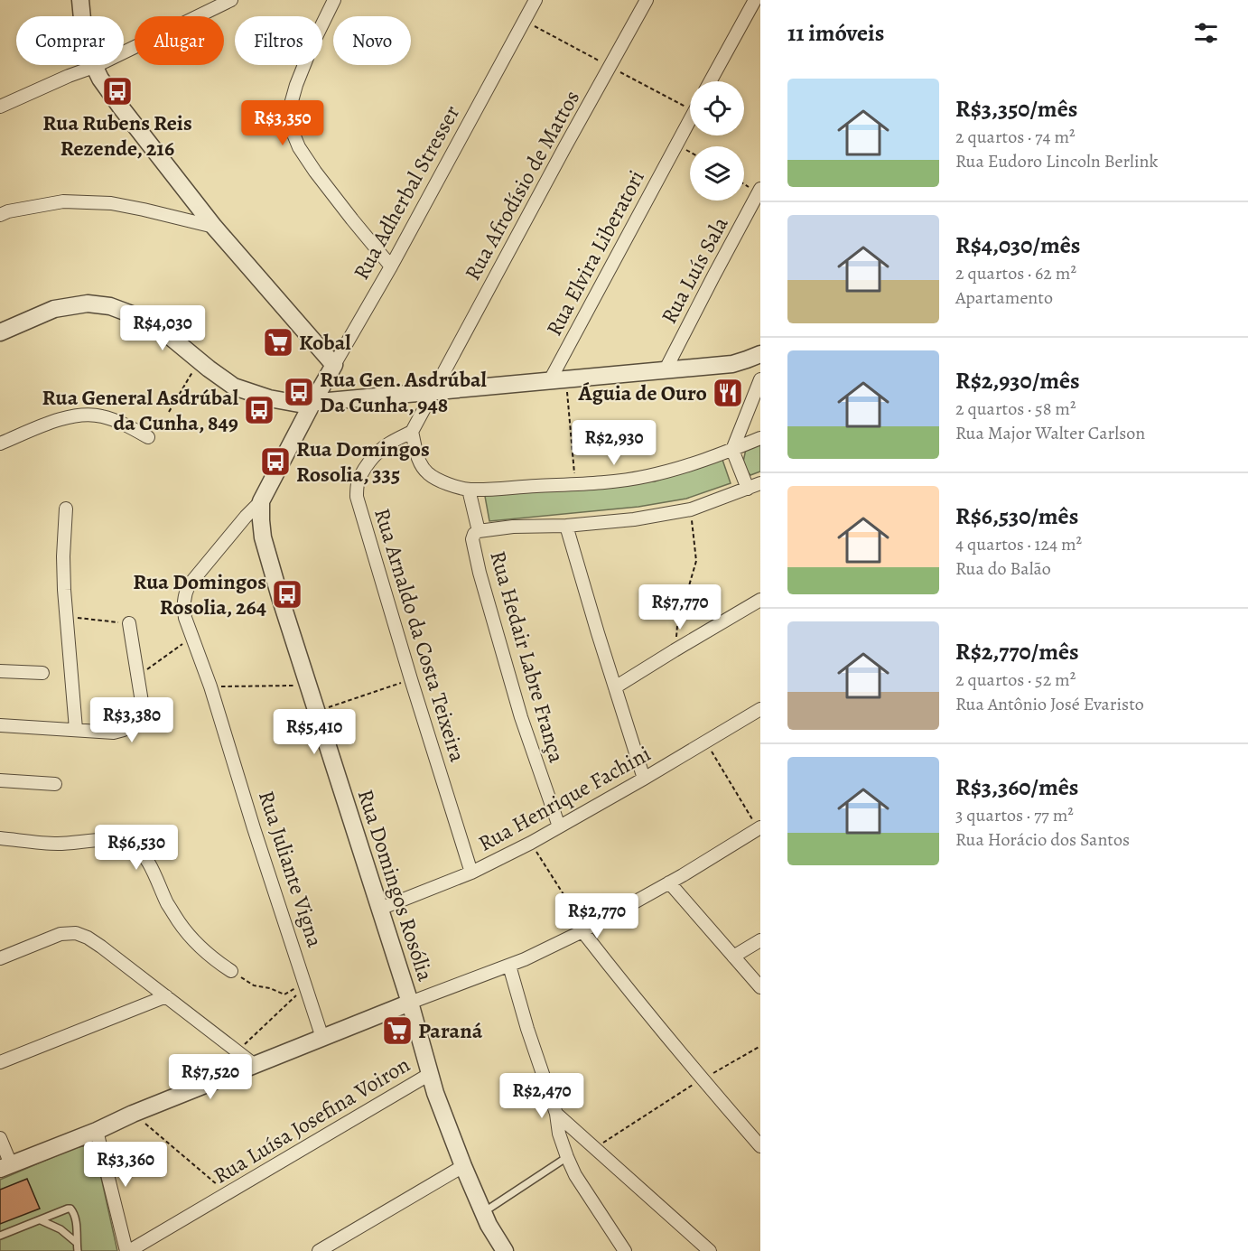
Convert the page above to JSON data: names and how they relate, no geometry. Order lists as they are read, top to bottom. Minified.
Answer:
{"streets":{"street":["Rua Afrodísio de Mattos","Rua Adherbal Stresser","Rua Elvira Liberatori","Rua Luís Sala","Rua Arnaldo da Costa Teixeira","Rua Hedair Labre França","Rua Henrique Fachini","Rua Juliante Vigna","Rua Domingos Rosólia","Rua Luísa Josefina Voiron"]},"crossings":[["Rua Afrodísio de Mattos","Rua Arnaldo da Costa Teixeira"],["Rua Adherbal Stresser","Rua Juliante Vigna"],["Rua Arnaldo da Costa Teixeira","Rua Henrique Fachini"],["Rua Hedair Labre França","Rua Henrique Fachini"],["Rua Henrique Fachini","Rua Domingos Rosólia"],["Rua Juliante Vigna","Rua Domingos Rosólia"],["Rua Domingos Rosólia","Rua Luísa Josefina Voiron"]],"places":{"bus stop":["Rua Rubens Reis Rezende, 216","Rua Gen. Asdrúbal Da Cunha, 948","Rua General Asdrúbal da Cunha, 849","Rua Domingos Rosolia, 335","Rua Domingos Rosolia, 264"],"supermarket":["Kobal","Paraná"],"restaurant":["Águia de Ouro"]},"page":{"heading":"11 imóveis","chip":["Comprar","Alugar","Filtros","Novo"],"list":[{"name":"R$3,350/mês","note":"2 quartos · 74 m² · Rua Eudoro Lincoln Berlink"},{"name":"R$4,030/mês","note":"2 quartos · 62 m² · Apartamento"},{"name":"R$2,930/mês","note":"2 quartos · 58 m² · Rua Major Walter Carlson"},{"name":"R$6,530/mês","note":"4 quartos · 124 m² · Rua do Balão"},{"name":"R$2,770/mês","note":"2 quartos · 52 m² · Rua Antônio José Evaristo"},{"name":"R$3,360/mês","note":"3 quartos · 77 m² · Rua Horácio dos Santos"}],"price":["R$3,350","R$4,030","R$2,930","R$7,770","R$3,380","R$5,410","R$6,530","R$2,770","R$7,520","R$2,470","R$3,360"]}}
